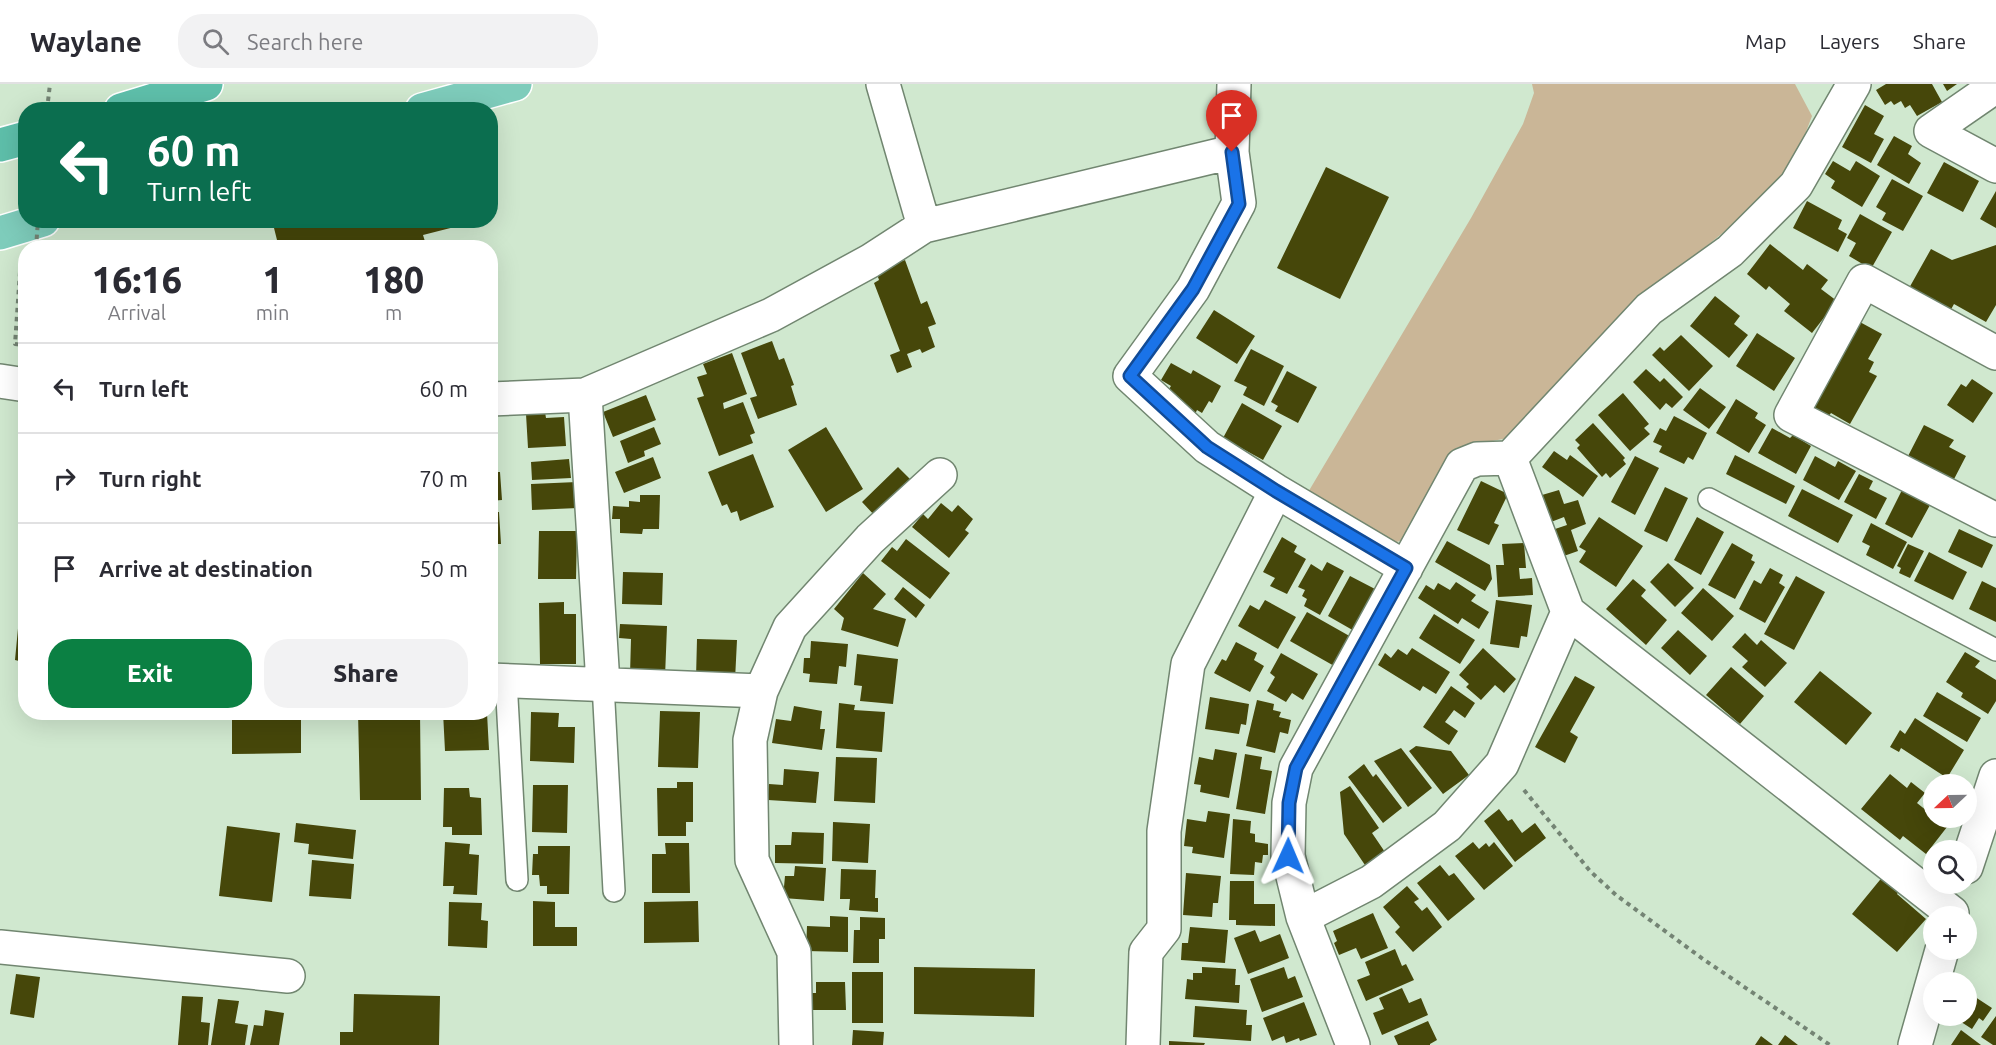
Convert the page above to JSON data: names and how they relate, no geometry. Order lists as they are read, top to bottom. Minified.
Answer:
{"north":"left","page":{"header":"Waylane","search":"Search here","nav":["Map","Layers","Share"],"turn":["60 m","Turn left"],"eta":["16:16","Arrival","1","min","180","m"],"list":[{"name":"Turn left","value":"60 m"},{"name":"Turn right","value":"70 m"},{"name":"Arrive at destination","value":"50 m"}],"buttons":["Exit","Share"],"map_buttons":["+","−"]}}
